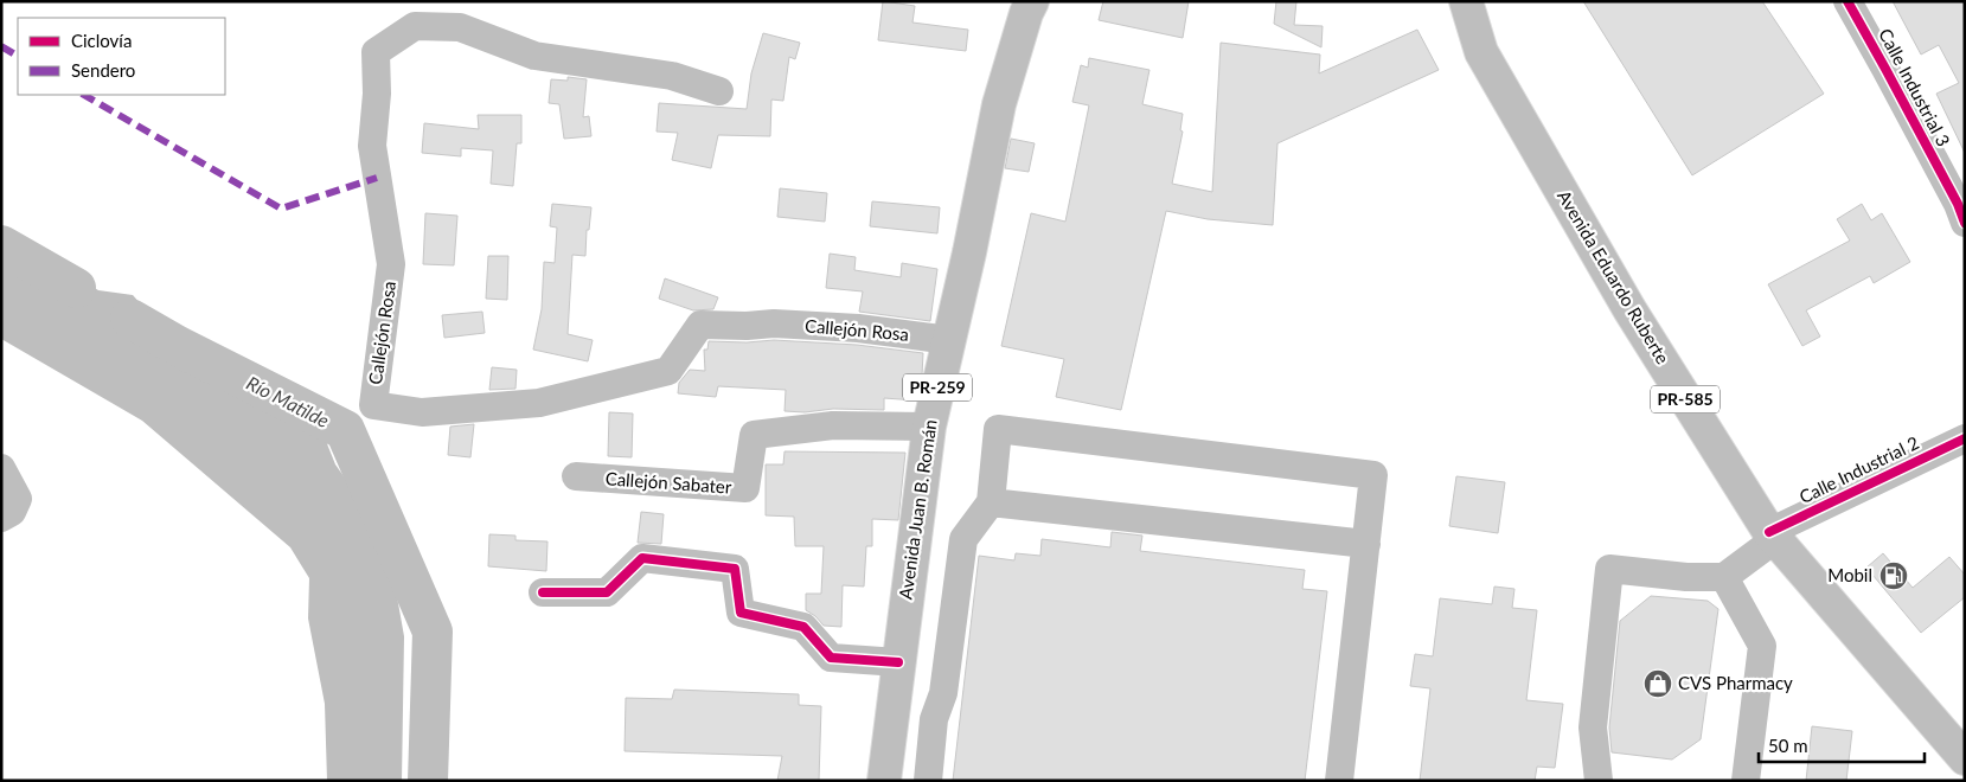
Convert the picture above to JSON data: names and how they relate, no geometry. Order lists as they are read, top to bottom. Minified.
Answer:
{"streets":{"main road":["Avenida Eduardo Ruberte","PR-259","PR-585","Avenida Juan B. Román"],"street":["Calle Industrial 3","Callejón Rosa","Calle Industrial 2","Callejón Sabater"]},"crossings":[["Avenida Eduardo Ruberte","Calle Industrial 2"],["Callejón Rosa","Avenida Juan B. Román"],["Callejón Sabater","Avenida Juan B. Román"]],"water":["Río Matilde"],"places":{"fuel station":["Mobil"],"shop":["CVS Pharmacy"]},"legend":["Ciclovía","Sendero"],"scale_bar":"50 m"}
